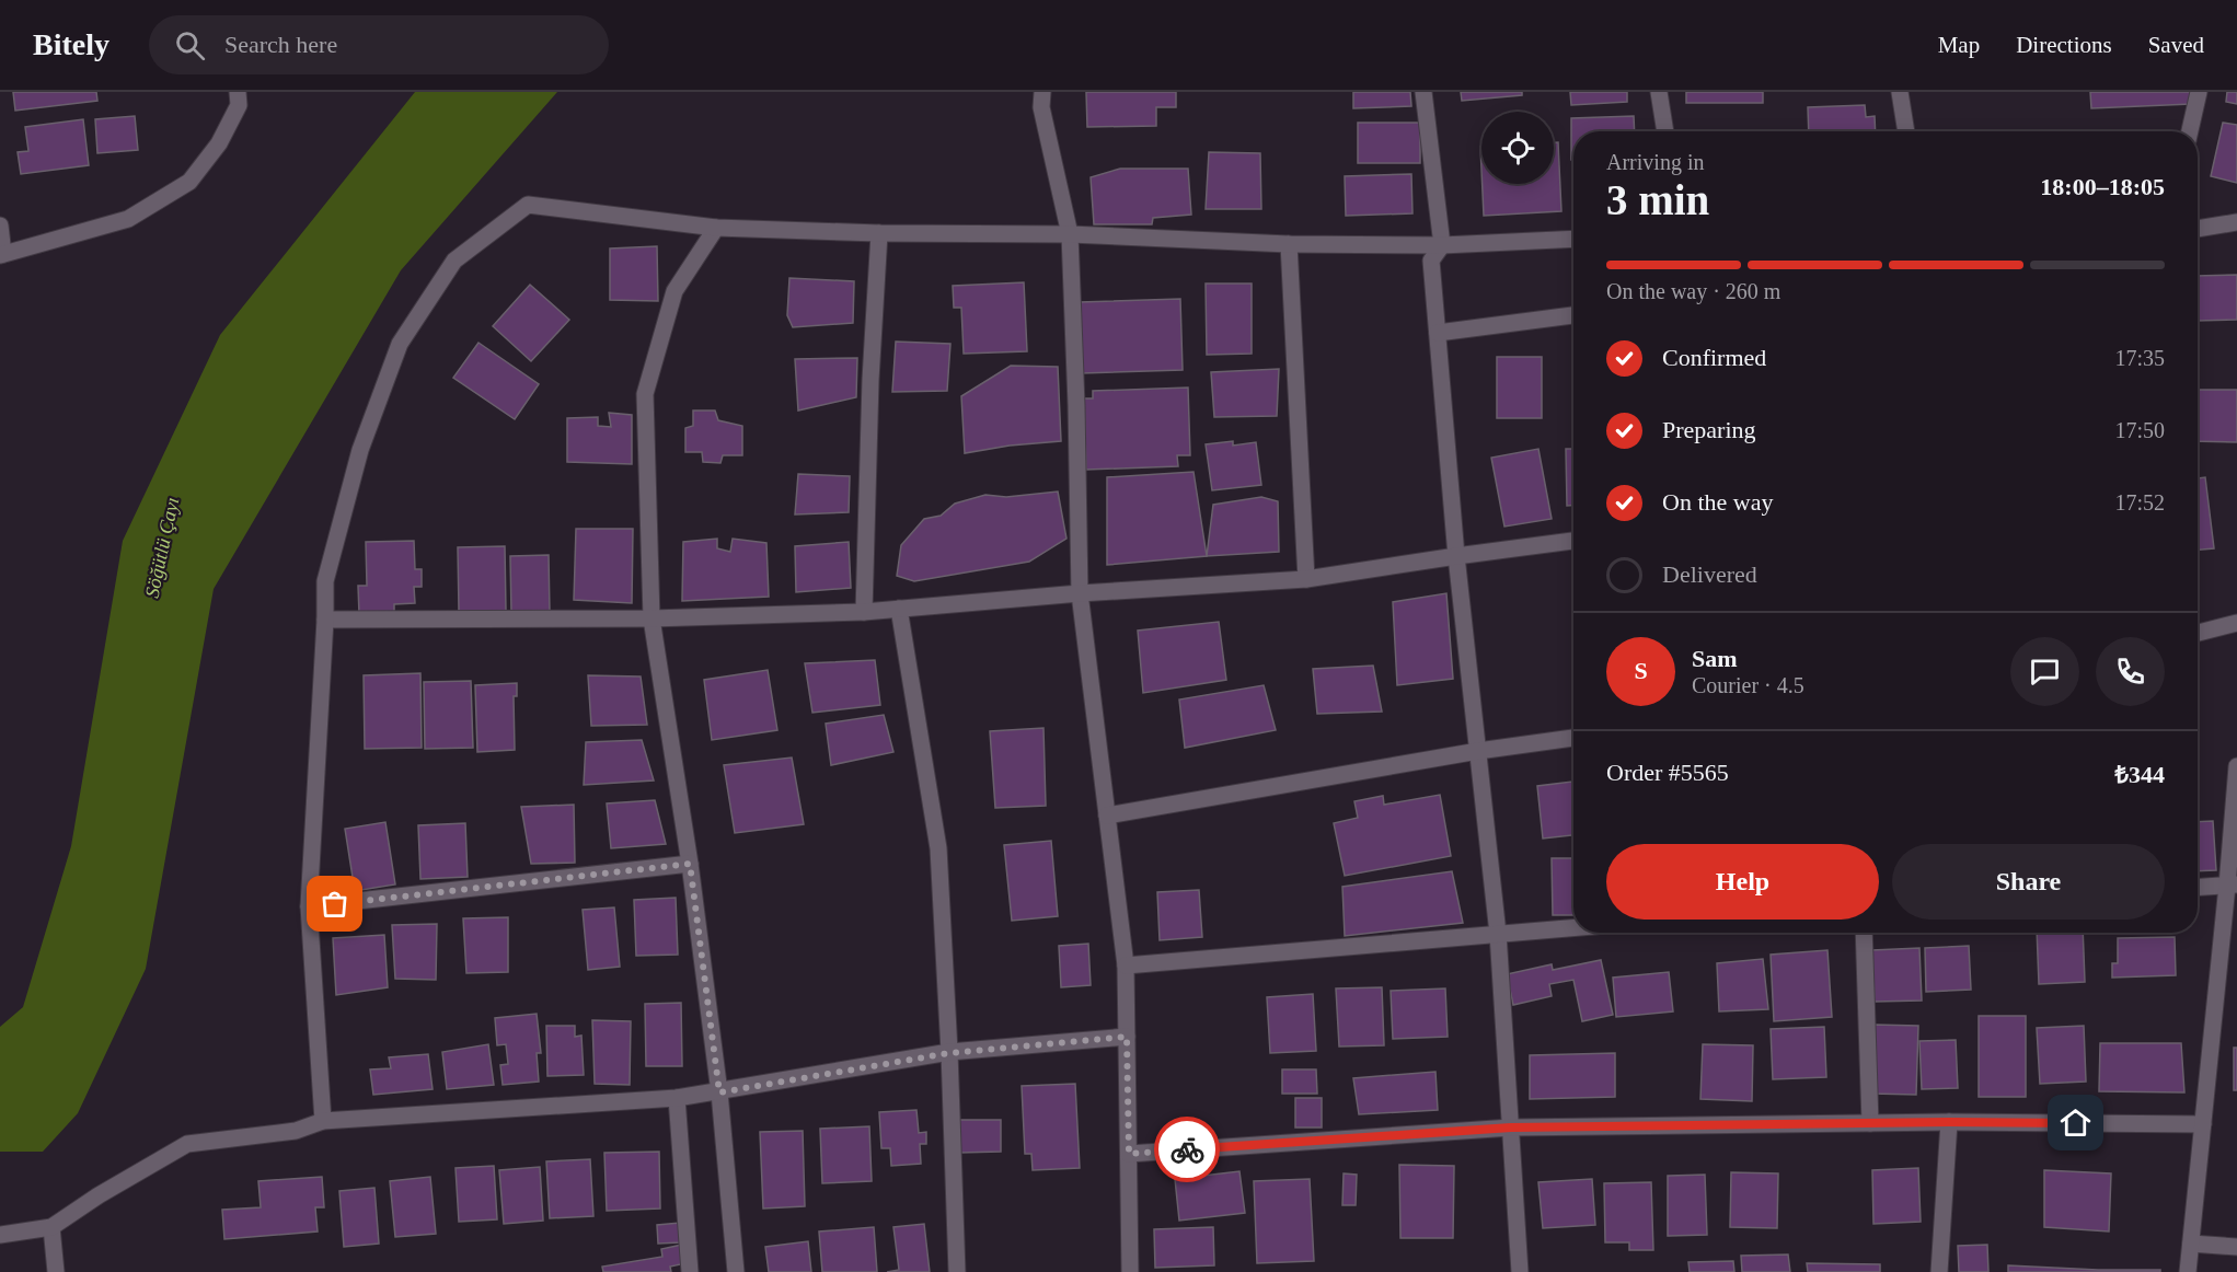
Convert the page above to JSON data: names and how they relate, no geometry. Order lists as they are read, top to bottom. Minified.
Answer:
{"water":["Söğütlü Çayı"],"page":{"header":"Bitely","search":"Search here","nav":["Map","Directions","Saved"],"heading":["3 min","Arriving in","18:00–18:05"],"panel":["Sam","Courier · 4.5","Order #5565","₺344"],"bar":"On the way · 260 m","list":[["Confirmed","17:35"],["Preparing","17:50"],["On the way","17:52"],"Delivered"],"round":"S","buttons":["Help","Share"]}}
